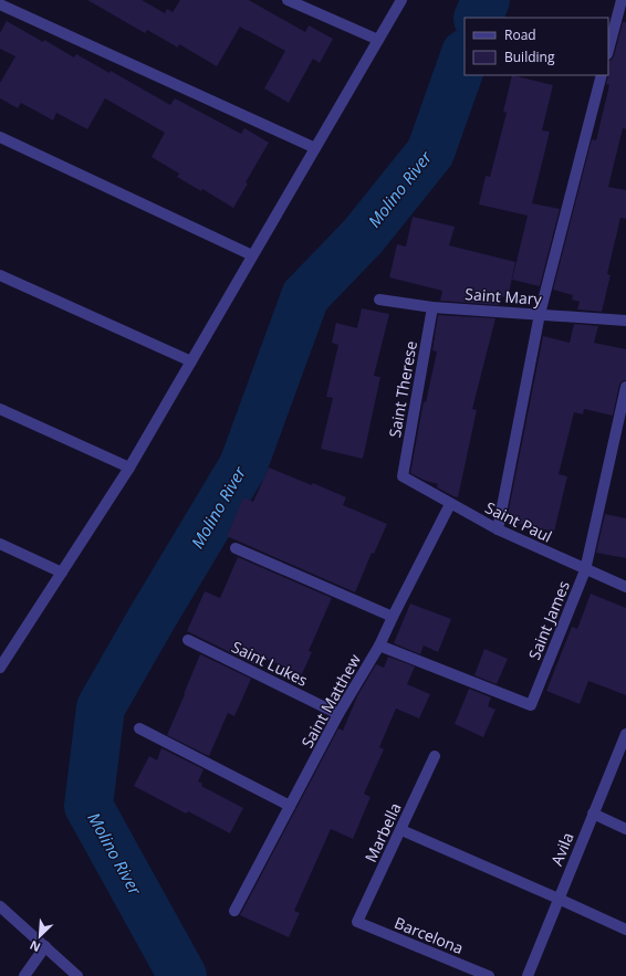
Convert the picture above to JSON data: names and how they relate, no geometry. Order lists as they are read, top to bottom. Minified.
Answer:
{"streets":{"street":["Saint Mary","Saint Therese","Saint Paul","Saint James","Saint Lukes","Saint Matthew","Marbella","Avila","Barcelona"]},"crossings":[["Saint Mary","Saint Therese"],["Saint Therese","Saint Paul"],["Saint Paul","Saint James"],["Saint Paul","Saint Matthew"],["Saint James","Saint Matthew"],["Saint Lukes","Saint Matthew"],["Marbella","Barcelona"]],"water":["Molino River"],"legend":["Road","Building"],"north":"bottom left"}
